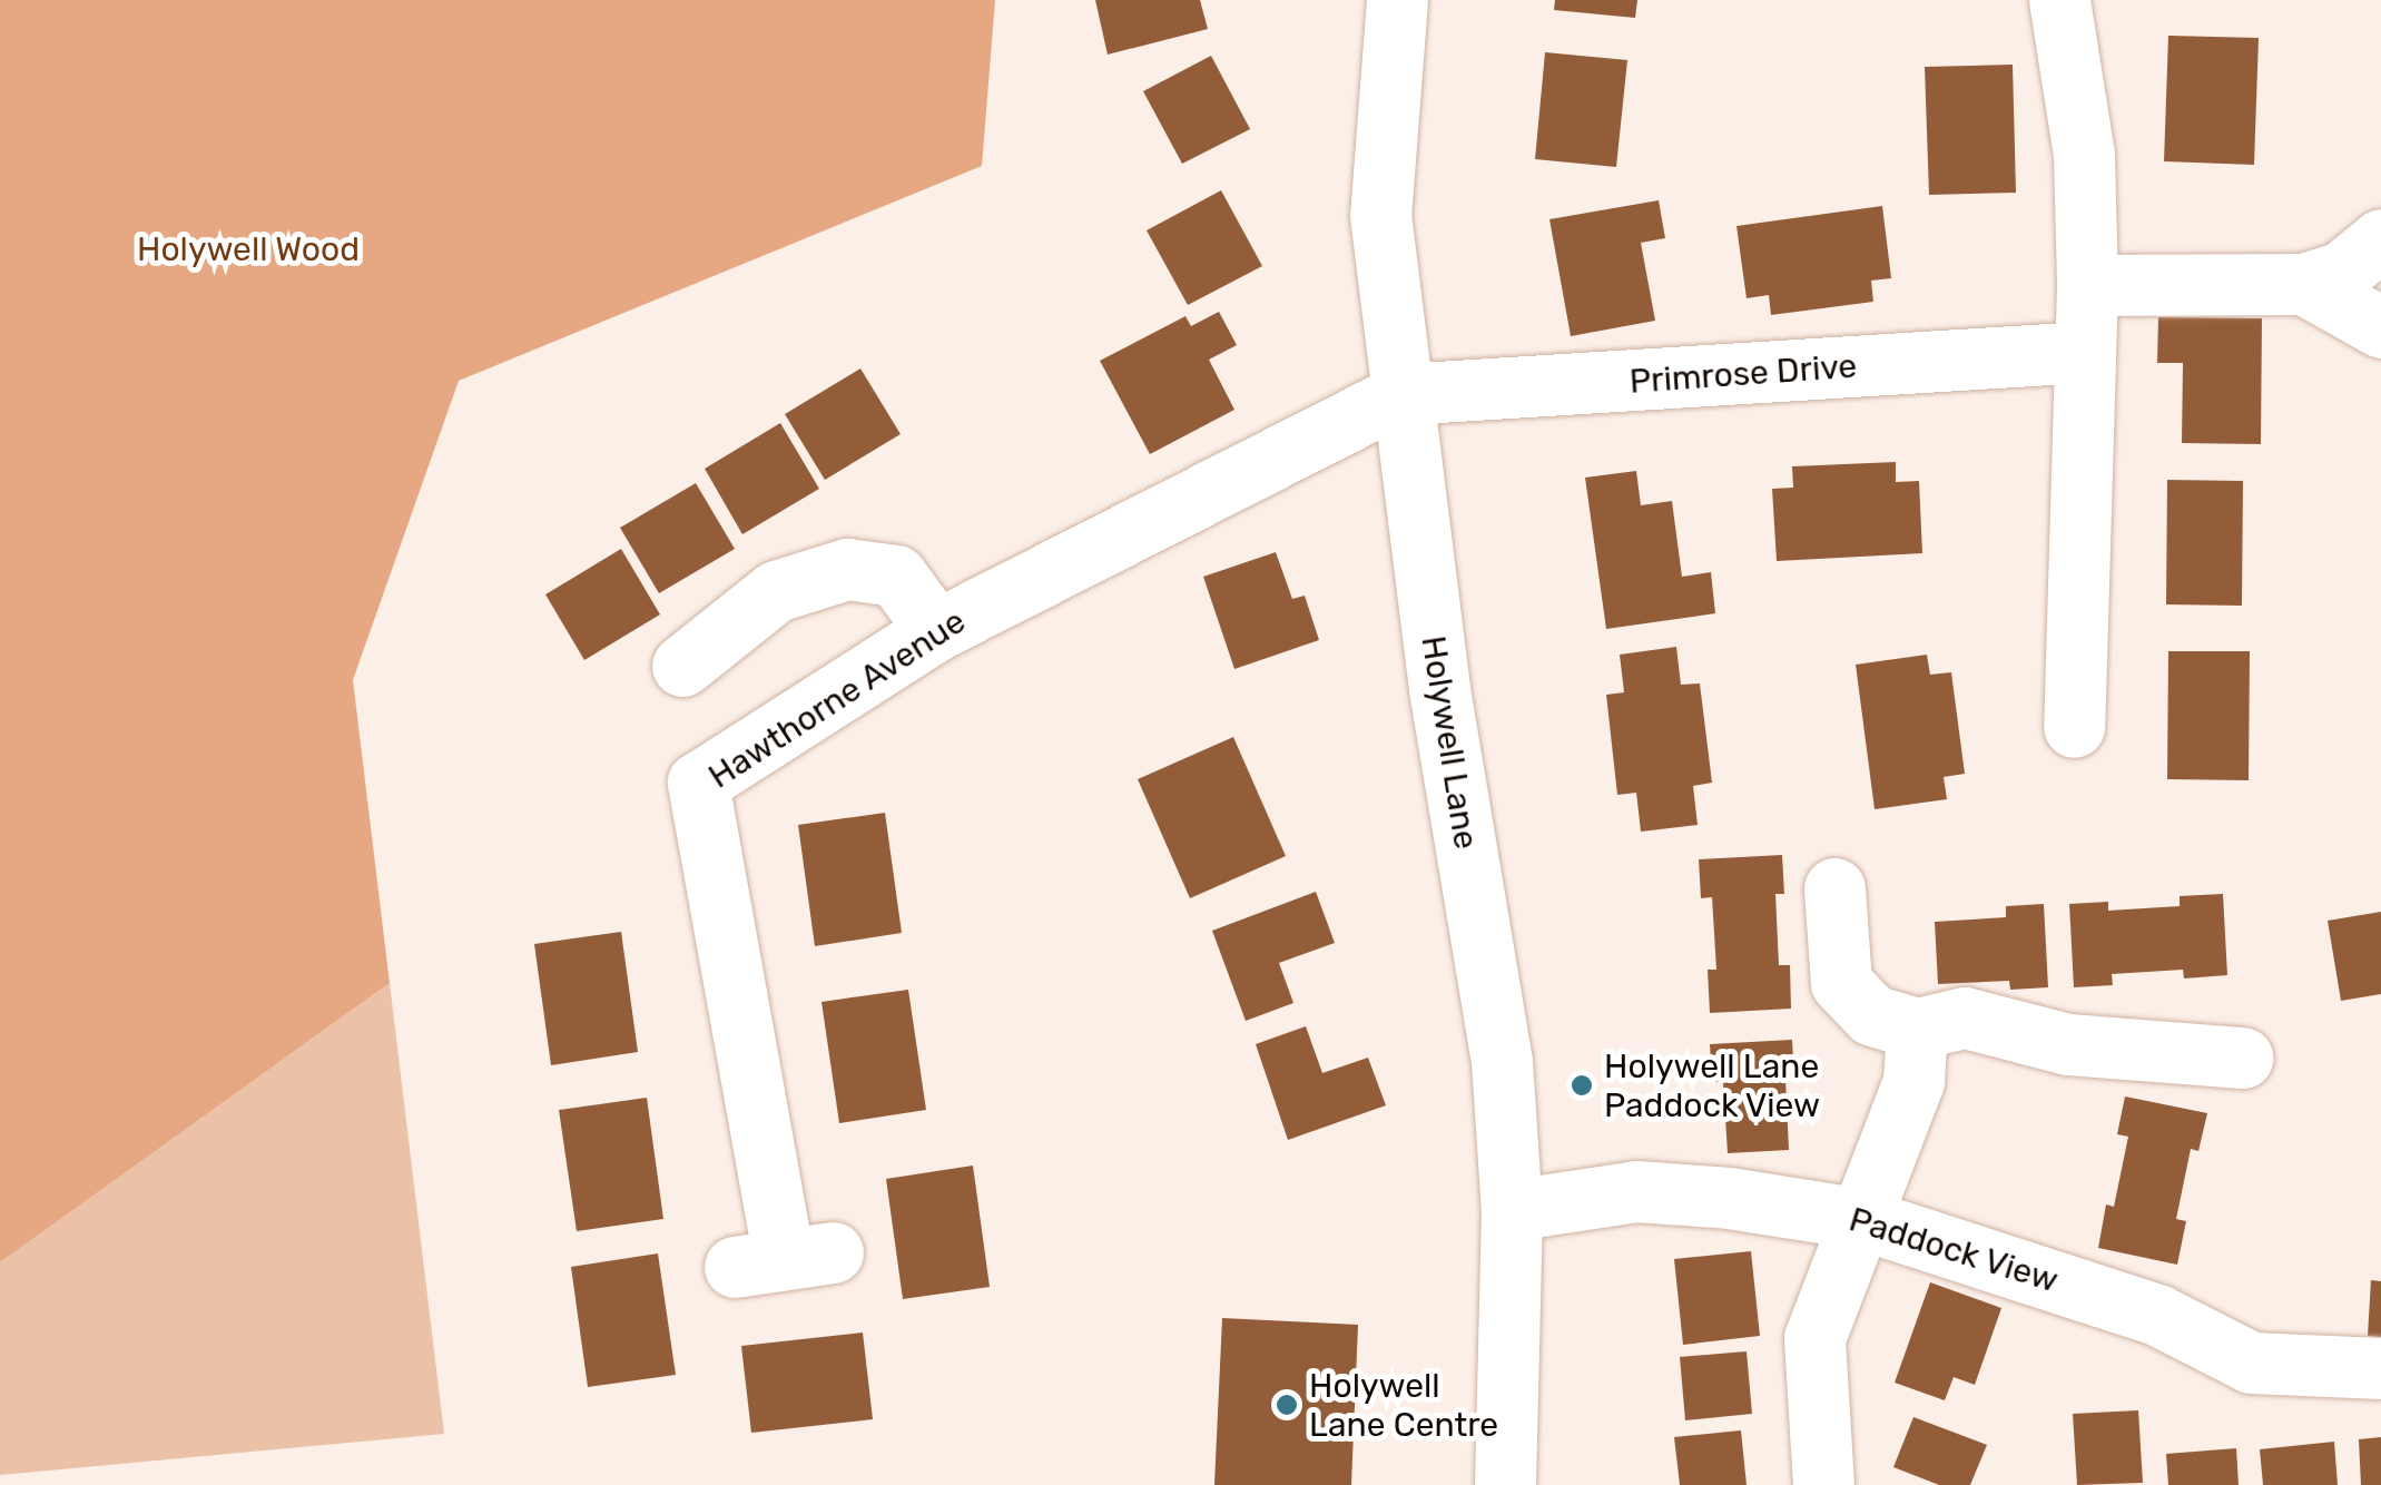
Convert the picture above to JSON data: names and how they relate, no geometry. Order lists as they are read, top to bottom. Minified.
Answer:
{"streets":{"street":["Primrose Drive","Hawthorne Avenue","Holywell Lane","Paddock View"]},"crossings":[["Primrose Drive","Hawthorne Avenue"],["Primrose Drive","Holywell Lane"],["Hawthorne Avenue","Holywell Lane"],["Holywell Lane","Paddock View"]],"parks":["Holywell Wood"],"places":["Holywell Lane Paddock View","Holywell Lane Centre"]}
